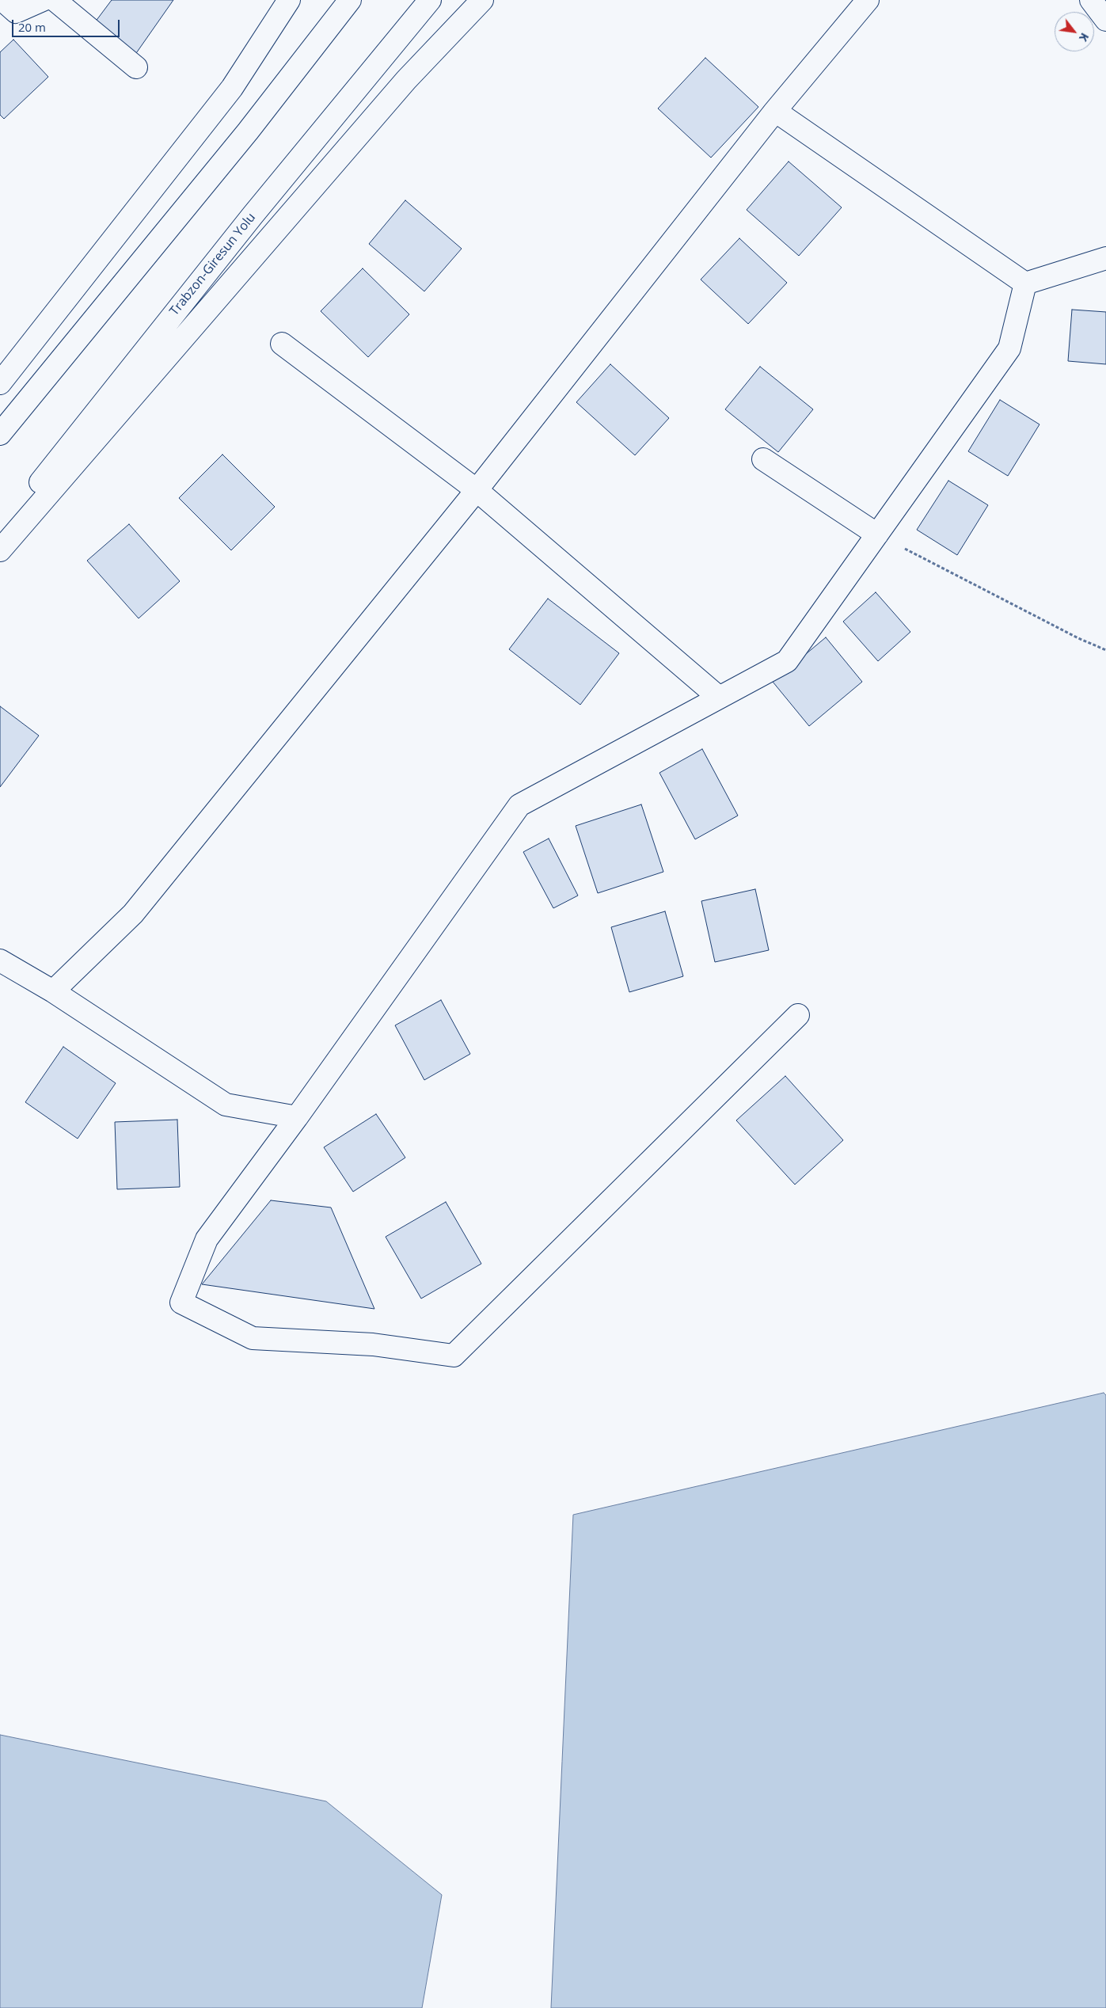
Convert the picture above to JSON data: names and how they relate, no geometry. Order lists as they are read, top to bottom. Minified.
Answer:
{"streets":{"main road":["Trabzon-Giresun Yolu"]},"scale_bar":"20 m","north":"bottom right"}
